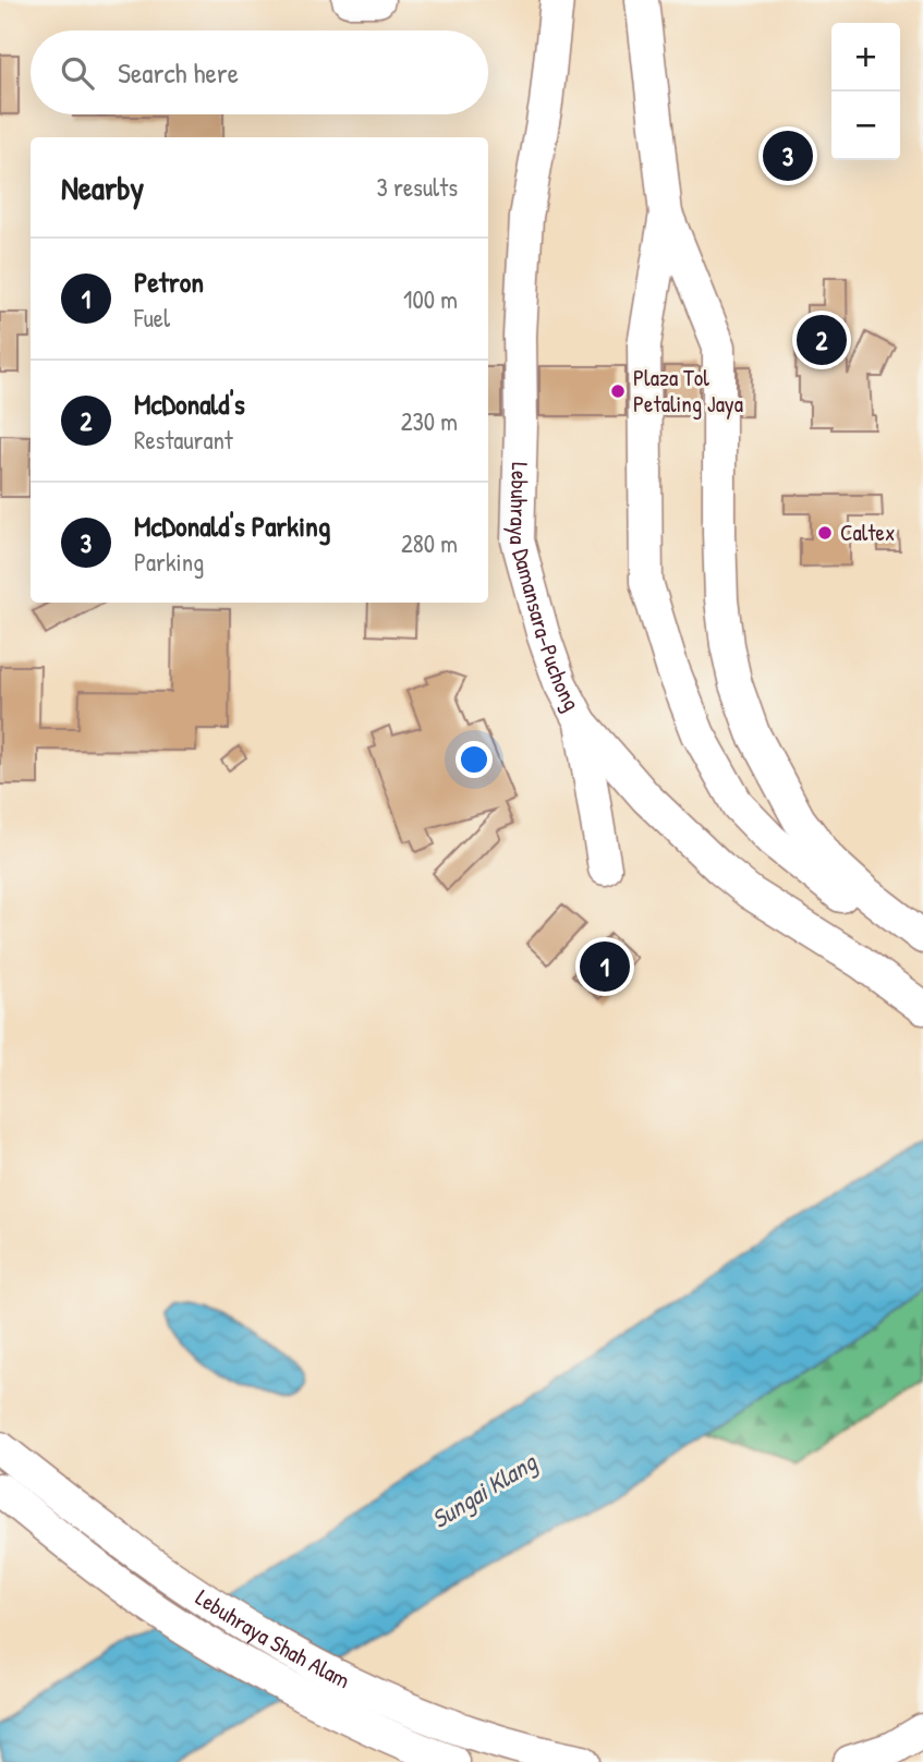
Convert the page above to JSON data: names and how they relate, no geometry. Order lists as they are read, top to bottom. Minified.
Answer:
{"streets":{"highway":["Lebuhraya Damansara–Puchong","Lebuhraya Shah Alam"]},"water":["Sungai Klang"],"places":["Plaza Tol Petaling Jaya","Caltex"],"page":{"map_buttons":["+","−"],"search":"Search here","pins":["3","2","1"],"heading":["Nearby","3 results"],"list":[{"mark":"1","name":"Petron","note":"Fuel","value":"100 m"},{"mark":"2","name":"McDonald's","note":"Restaurant","value":"230 m"},{"mark":"3","name":"McDonald's Parking","note":"Parking","value":"280 m"}]}}
